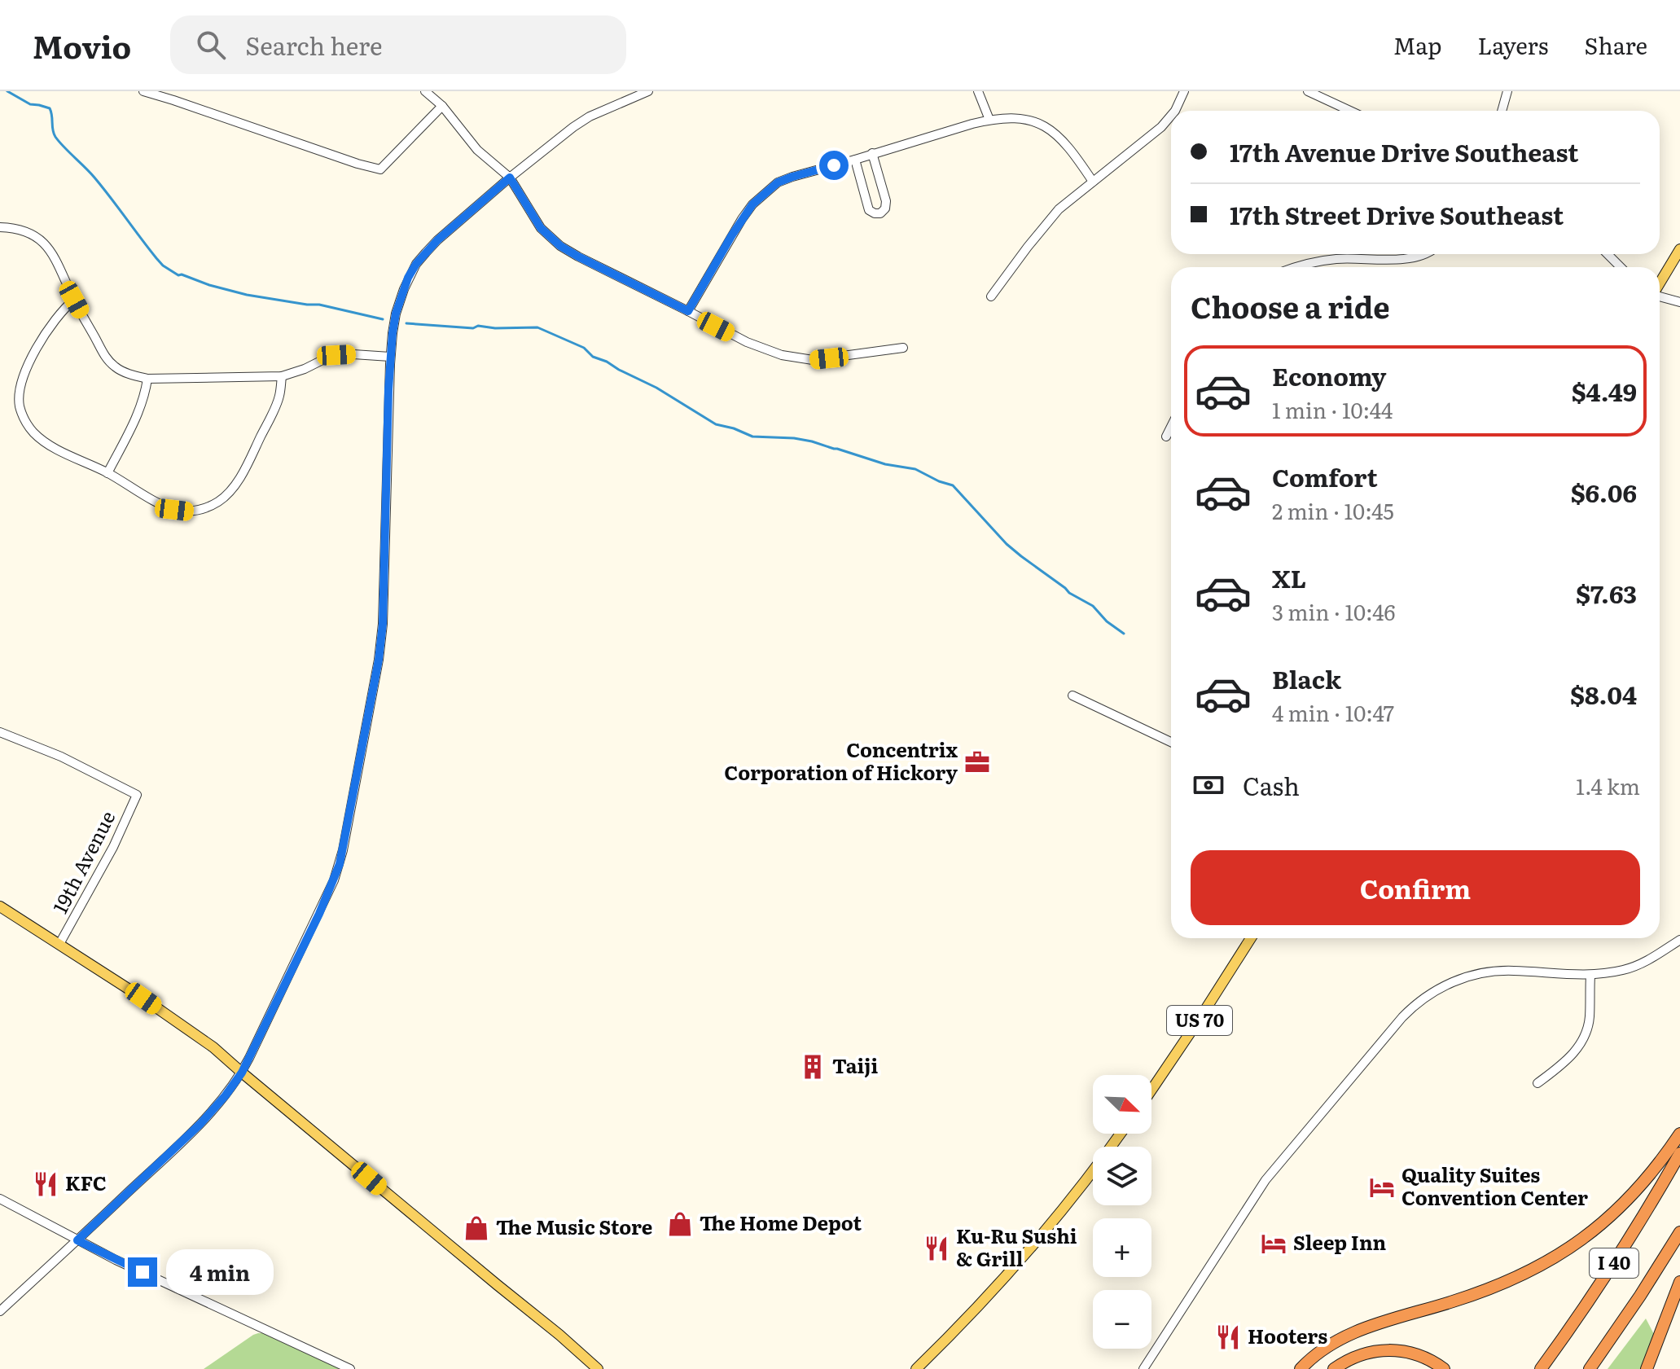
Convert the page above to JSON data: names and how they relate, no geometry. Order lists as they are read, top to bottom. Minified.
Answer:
{"streets":{"highway":["I 40"],"main road":["US 70"],"street":["19th Avenue"]},"places":{"office":["Concentrix Corporation of Hickory"],"building":["Taiji"],"restaurant":["KFC","Ku-Ru Sushi & Grill","Hooters"],"hotel":["Quality Suites Convention Center","Sleep Inn"],"shop":["The Home Depot","The Music Store"]},"north":"bottom right","page":{"header":"Movio","search":"Search here","nav":["Map","Layers","Share"],"banner":["17th Avenue Drive Southeast","17th Street Drive Southeast"],"heading":"Choose a ride","list":[{"name":"Economy","note":"1 min · 10:44","value":"$4.49"},{"name":"Comfort","note":"2 min · 10:45","value":"$6.06"},{"name":"XL","note":"3 min · 10:46","value":"$7.63"},{"name":"Black","note":"4 min · 10:47","value":"$8.04"}],"pay":["Cash","1.4 km"],"buttons":"Confirm","map_buttons":["+","−"],"bubble":"4 min"}}
